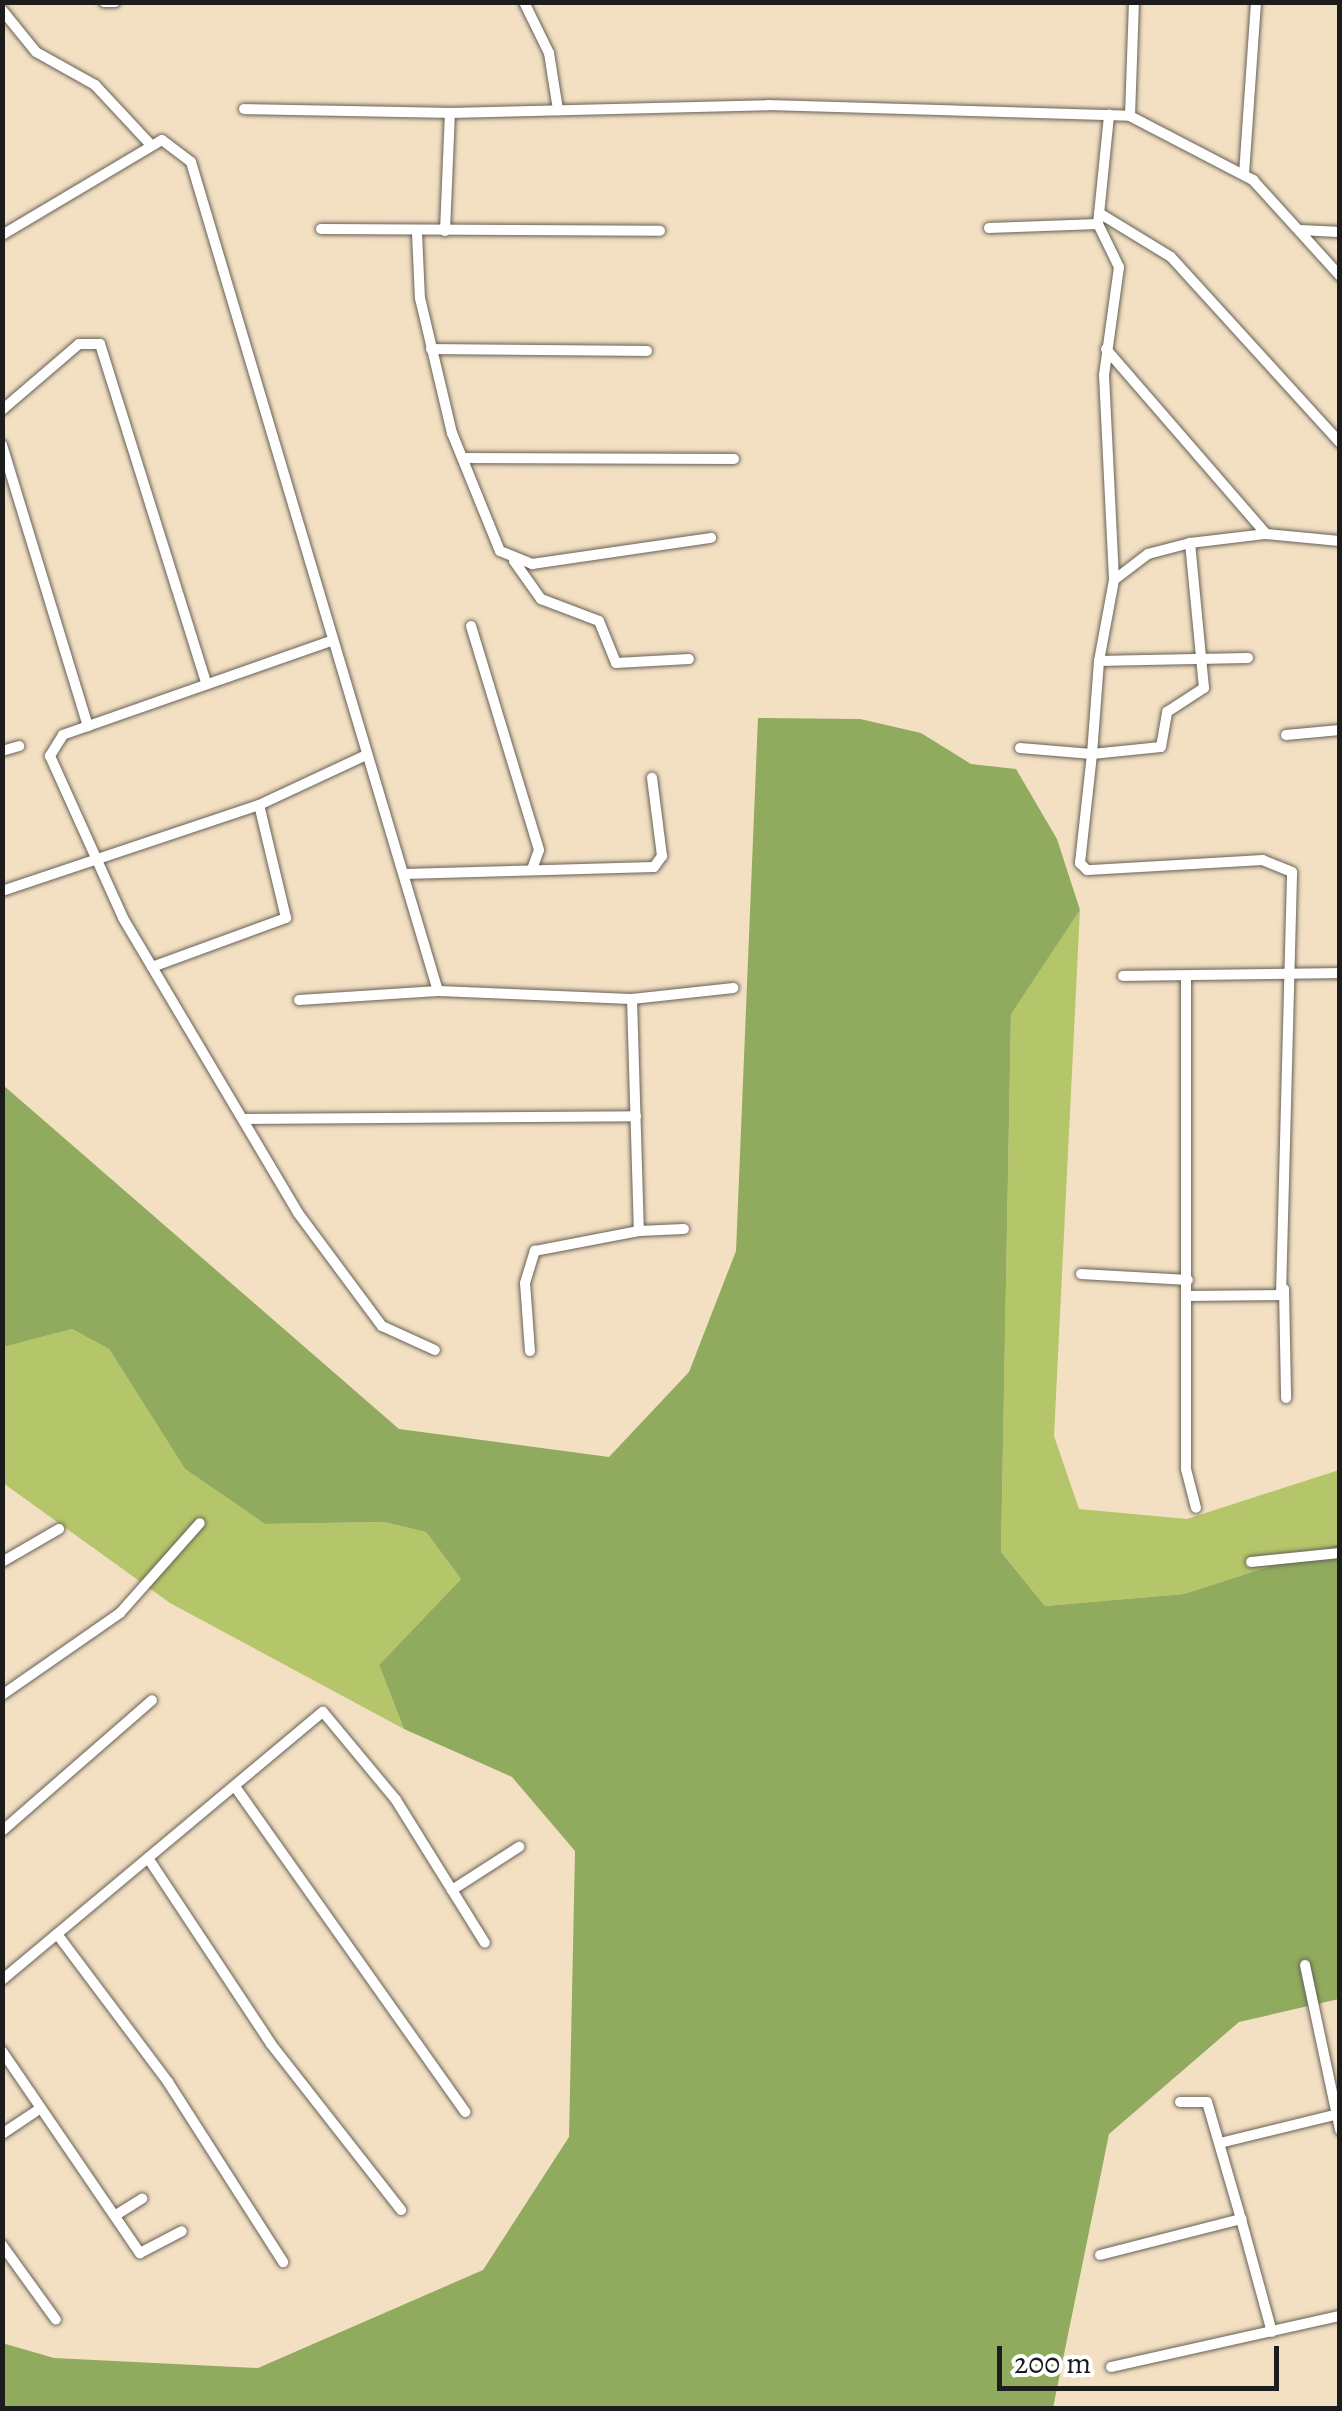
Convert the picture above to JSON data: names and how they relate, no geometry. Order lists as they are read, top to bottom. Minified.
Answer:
{"scale_bar":"200 m"}
